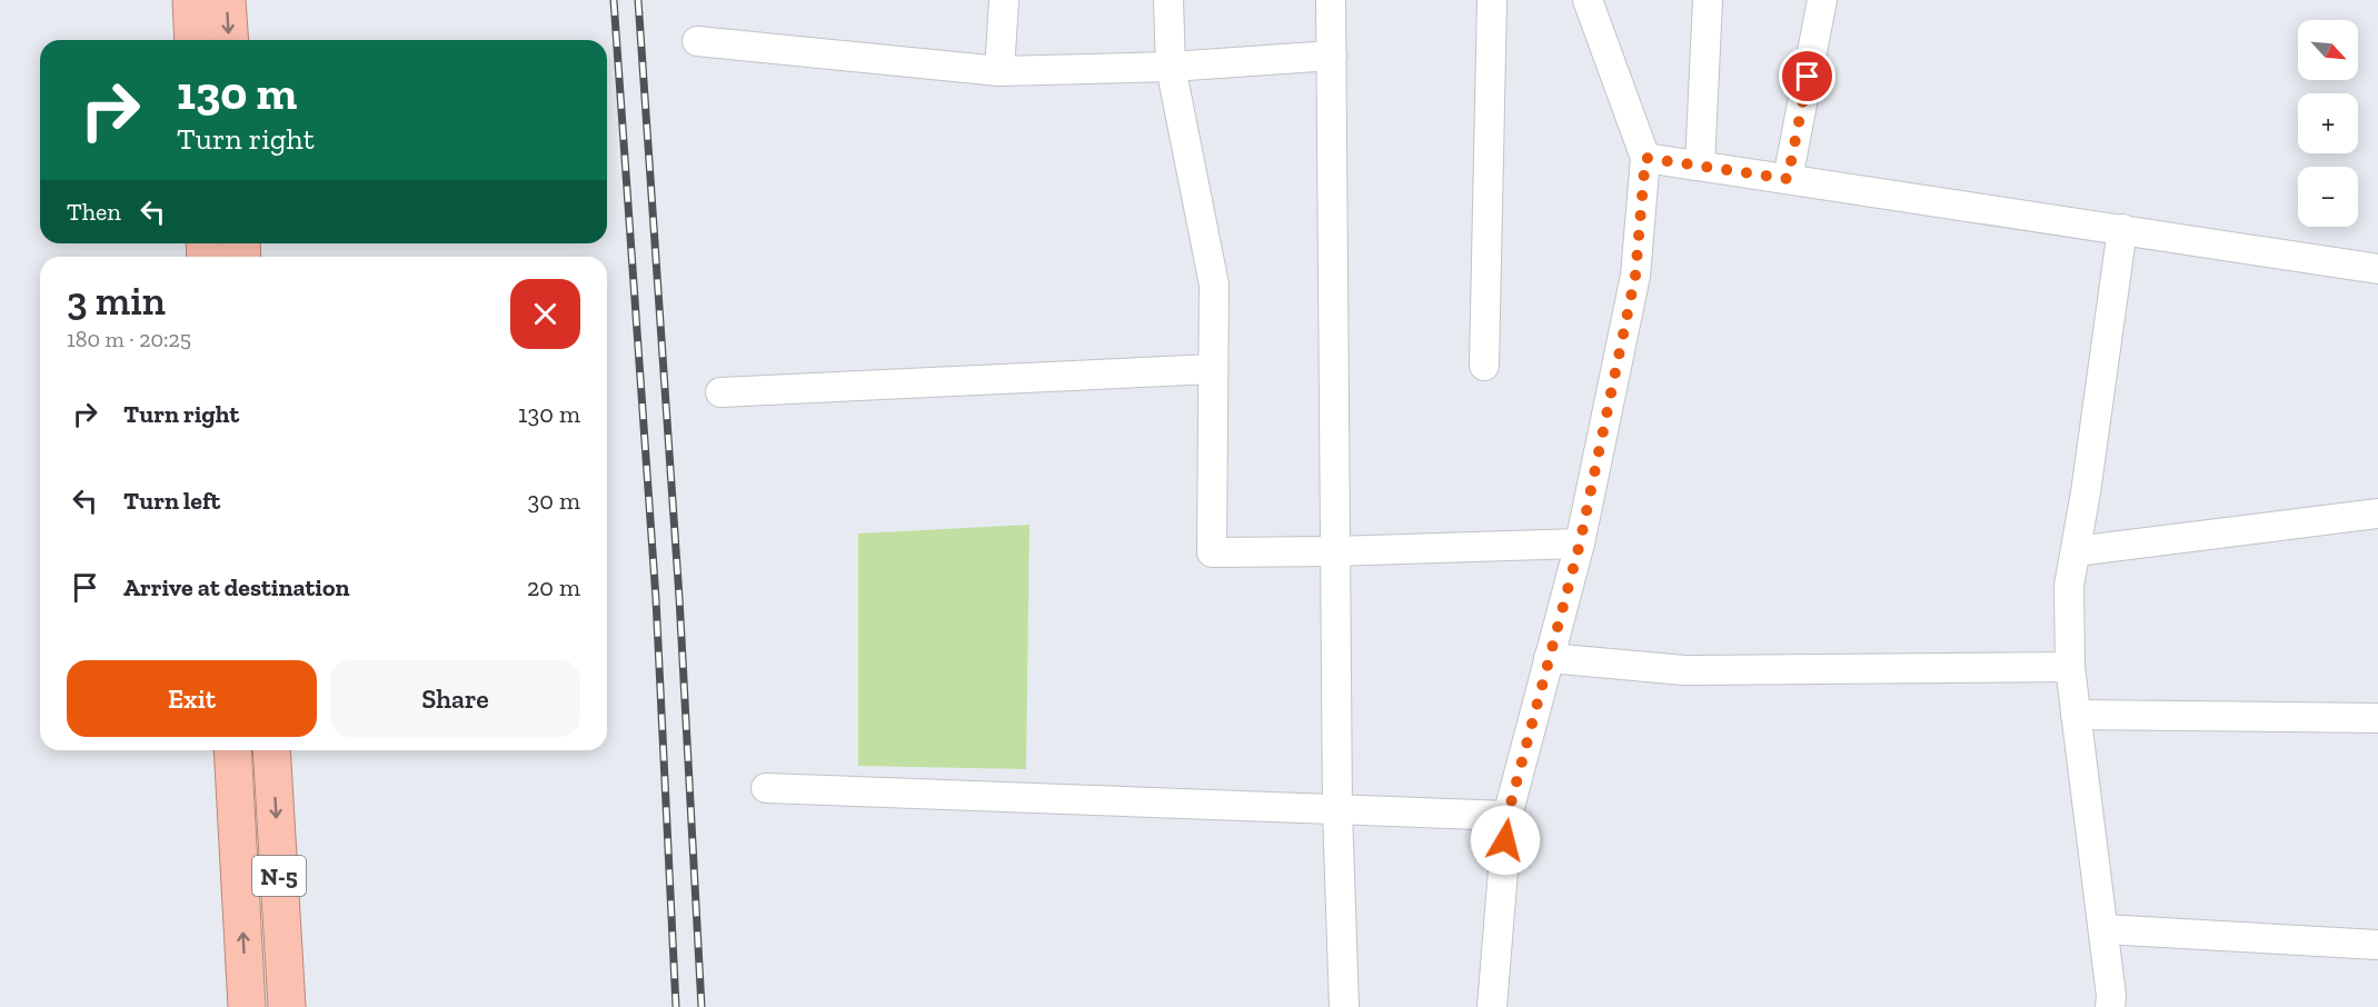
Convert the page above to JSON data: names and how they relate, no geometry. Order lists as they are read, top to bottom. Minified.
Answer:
{"streets":{"highway":["N-5"]},"north":"bottom right","page":{"map_buttons":["+","−"],"turn":["130 m","Turn right"],"then":"Then","heading":["3 min","180 m · 20:25"],"list":[{"name":"Turn right","value":"130 m"},{"name":"Turn left","value":"30 m"},{"name":"Arrive at destination","value":"20 m"}],"buttons":["Exit","Share"]}}
